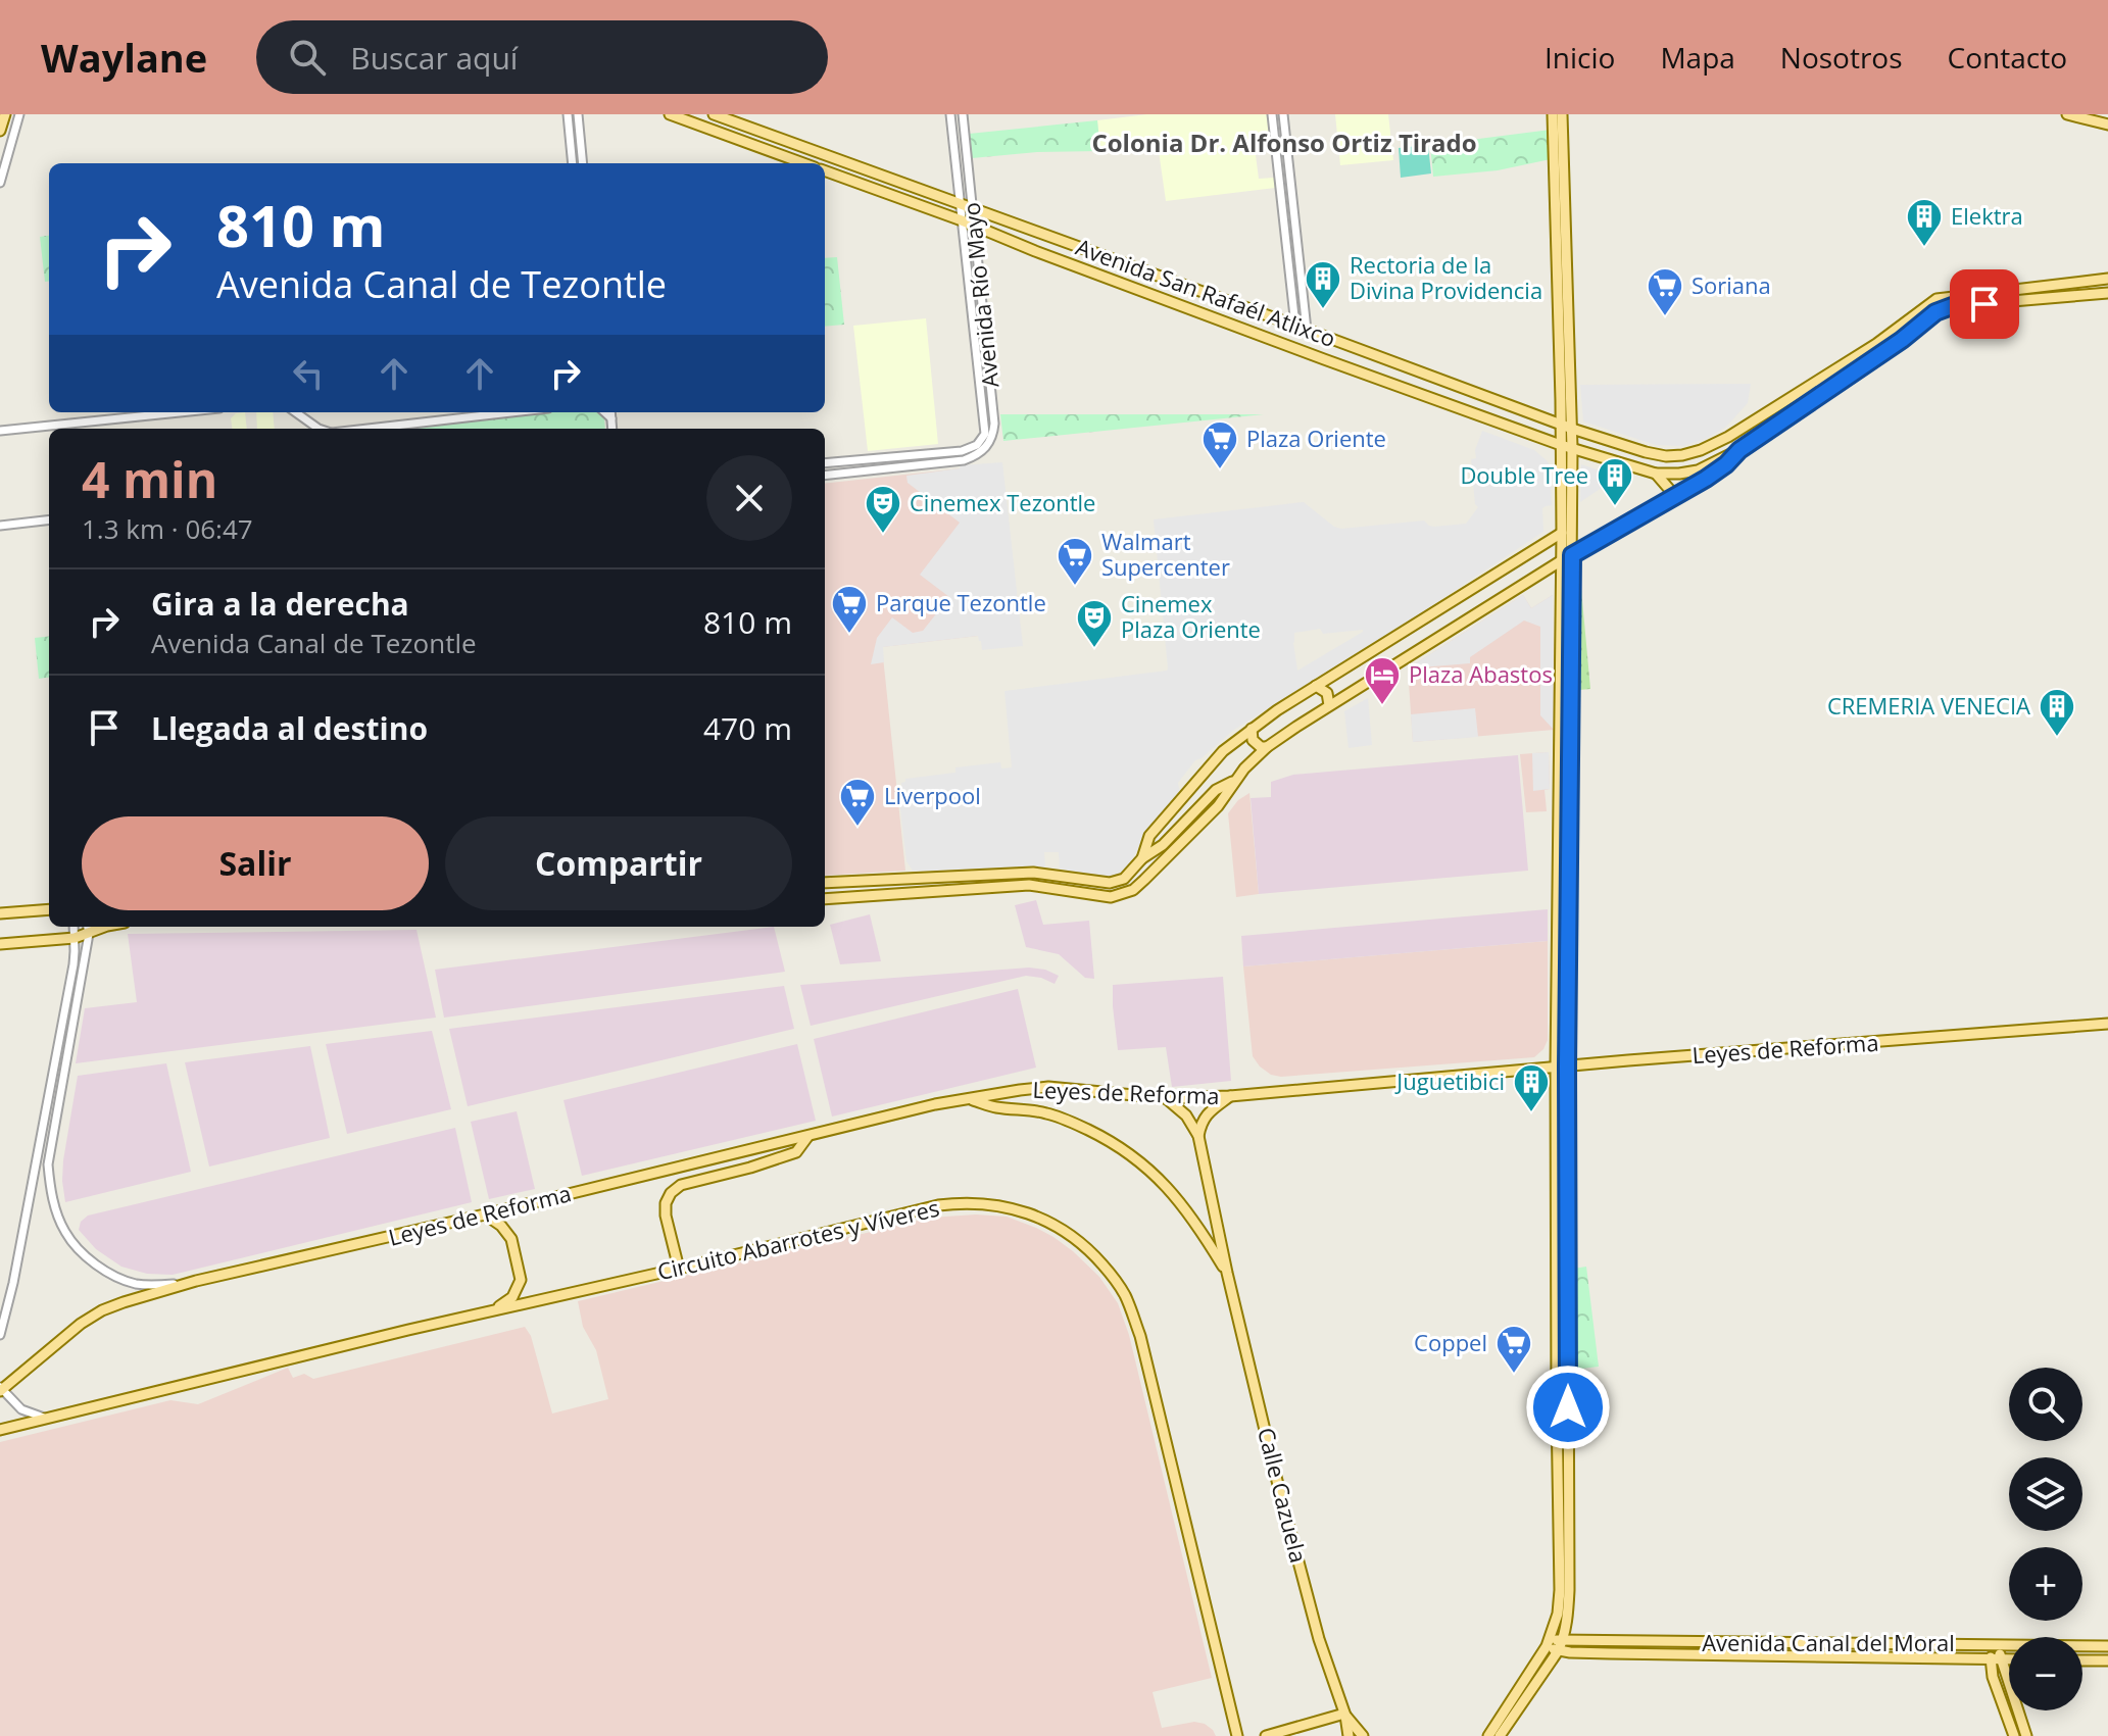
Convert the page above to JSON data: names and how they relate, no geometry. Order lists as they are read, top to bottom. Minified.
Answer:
{"streets":{"main road":["Avenida San Rafaél Atlixco","Leyes de Reforma","Circuito Abarrotes y Víveres","Calle Cazuela","Avenida Canal del Moral"],"street":["Avenida Río Mayo"]},"crossings":[["Avenida San Rafaél Atlixco","Avenida Río Mayo"],["Leyes de Reforma","Calle Cazuela"]],"districts":["Colonia Dr. Alfonso Ortiz Tirado"],"places":{"building":["Elektra","Rectoria de la Divina Providencia","Double Tree","CREMERIA VENECIA","Juguetibici"],"supermarket":["Soriana","Plaza Oriente","Walmart Supercenter","Parque Tezontle","Liverpool","Coppel"],"theatre":["Cinemex Tezontle","Cinemex Plaza Oriente"],"hotel":["Plaza Abastos"]},"page":{"header":"Waylane","search":"Buscar aquí","nav":["Inicio","Mapa","Nosotros","Contacto"],"turn":["810 m","Avenida Canal de Tezontle"],"heading":["4 min","1.3 km · 06:47"],"list":[{"name":"Gira a la derecha","note":"Avenida Canal de Tezontle","value":"810 m"},{"name":"Llegada al destino","value":"470 m"}],"buttons":["Salir","Compartir"],"map_buttons":["+","−"]}}
